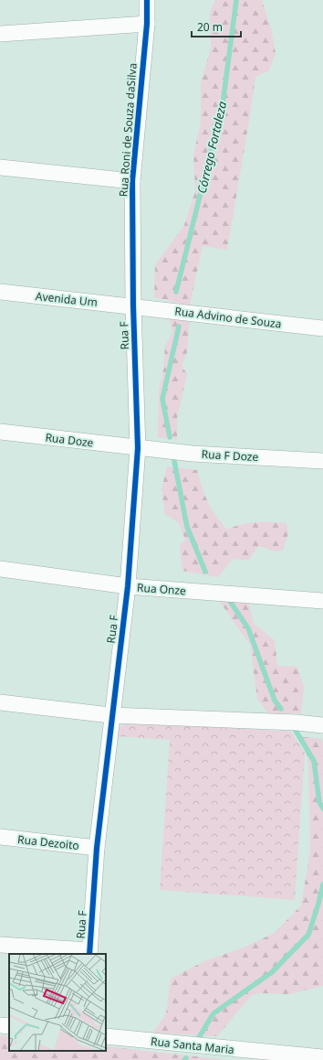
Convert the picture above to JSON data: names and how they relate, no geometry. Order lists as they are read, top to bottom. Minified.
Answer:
{"streets":{"street":["Rua Roni de Souza daSilva","Avenida Um","Rua Advino de Souza","Rua F","Rua Doze","Rua F Doze","Rua Onze","Rua Dezoito","Rua Santa Maria"]},"crossings":[["Rua Roni de Souza daSilva","Avenida Um"],["Rua Roni de Souza daSilva","Rua Advino de Souza"],["Rua Roni de Souza daSilva","Rua F"],["Avenida Um","Rua Advino de Souza"],["Avenida Um","Rua F"],["Rua Advino de Souza","Rua F"],["Rua F","Rua Doze"],["Rua F","Rua F Doze"],["Rua F","Rua Onze"],["Rua F","Rua Dezoito"],["Rua Doze","Rua F Doze"]],"water":["Córrego Fortaleza"],"scale_bar":"20 m"}
